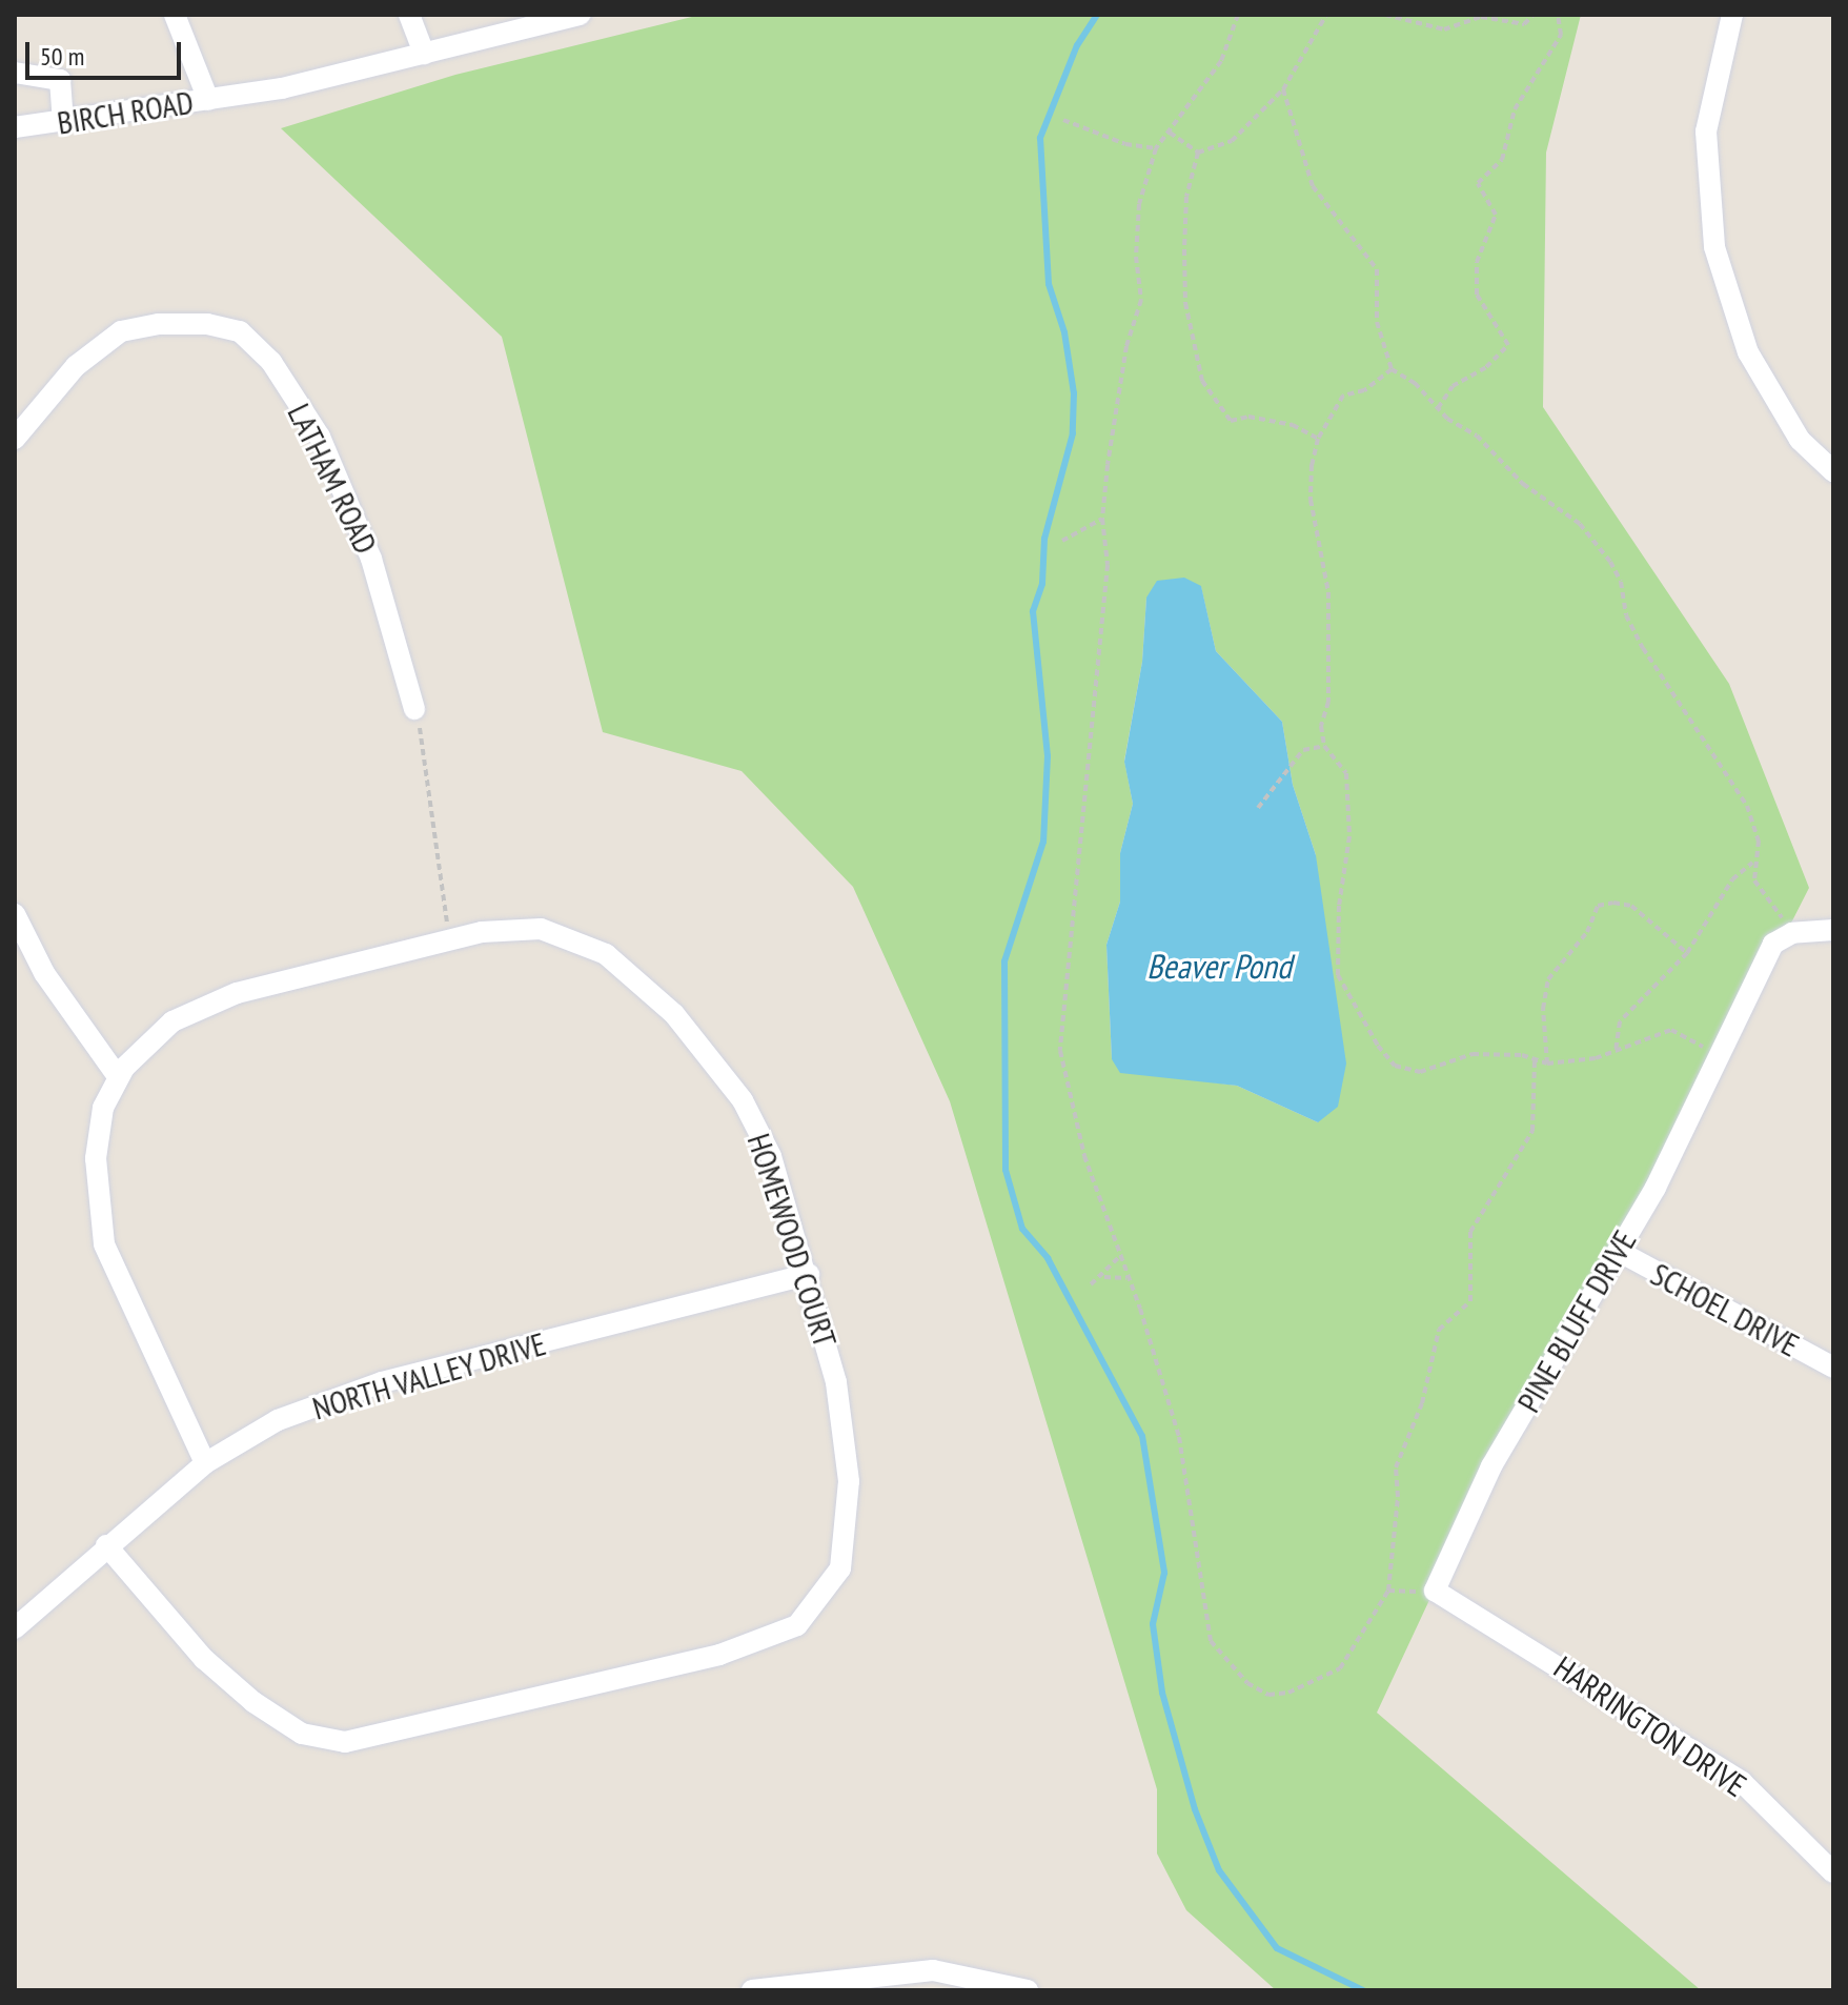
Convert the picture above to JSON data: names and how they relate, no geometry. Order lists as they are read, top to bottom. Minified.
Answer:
{"streets":{"street":["BIRCH ROAD","LATHAM ROAD","HOMEWOOD COURT","SCHOEL DRIVE","PINE BLUFF DRIVE","NORTH VALLEY DRIVE","HARRINGTON DRIVE"]},"crossings":[["HOMEWOOD COURT","NORTH VALLEY DRIVE"],["SCHOEL DRIVE","PINE BLUFF DRIVE"],["PINE BLUFF DRIVE","HARRINGTON DRIVE"]],"water":["Beaver Pond"],"scale_bar":"50 m"}
